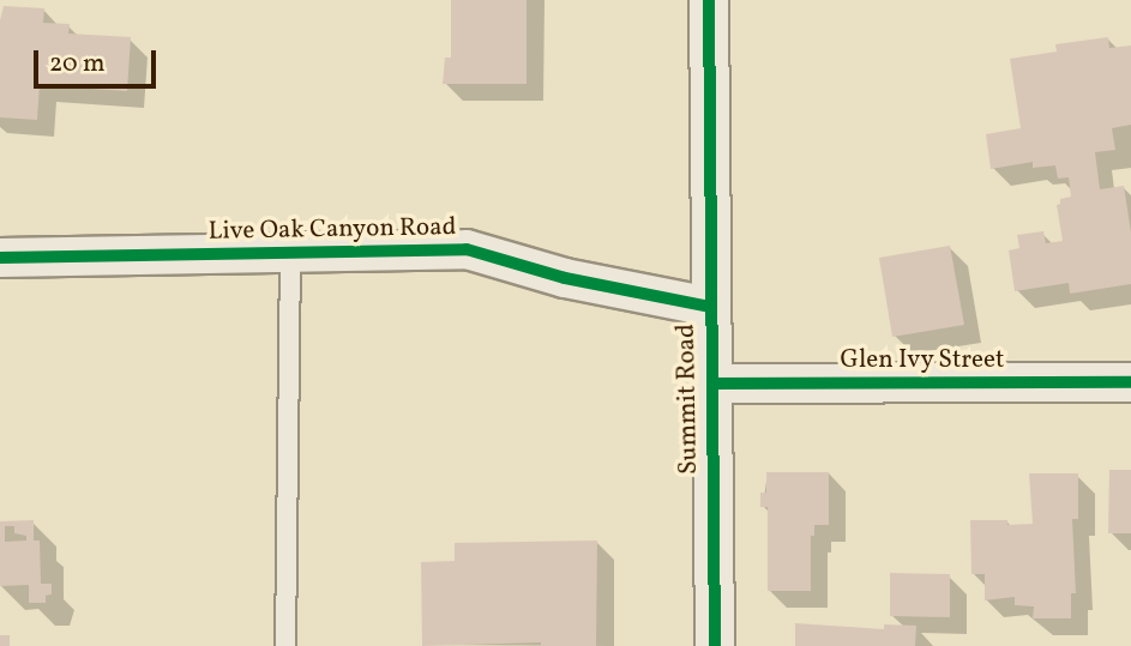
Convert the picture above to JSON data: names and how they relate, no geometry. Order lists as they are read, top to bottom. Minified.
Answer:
{"streets":{"street":["Live Oak Canyon Road","Glen Ivy Street","Summit Road"]},"crossings":[["Live Oak Canyon Road","Summit Road"],["Glen Ivy Street","Summit Road"]],"scale_bar":"20 m"}
